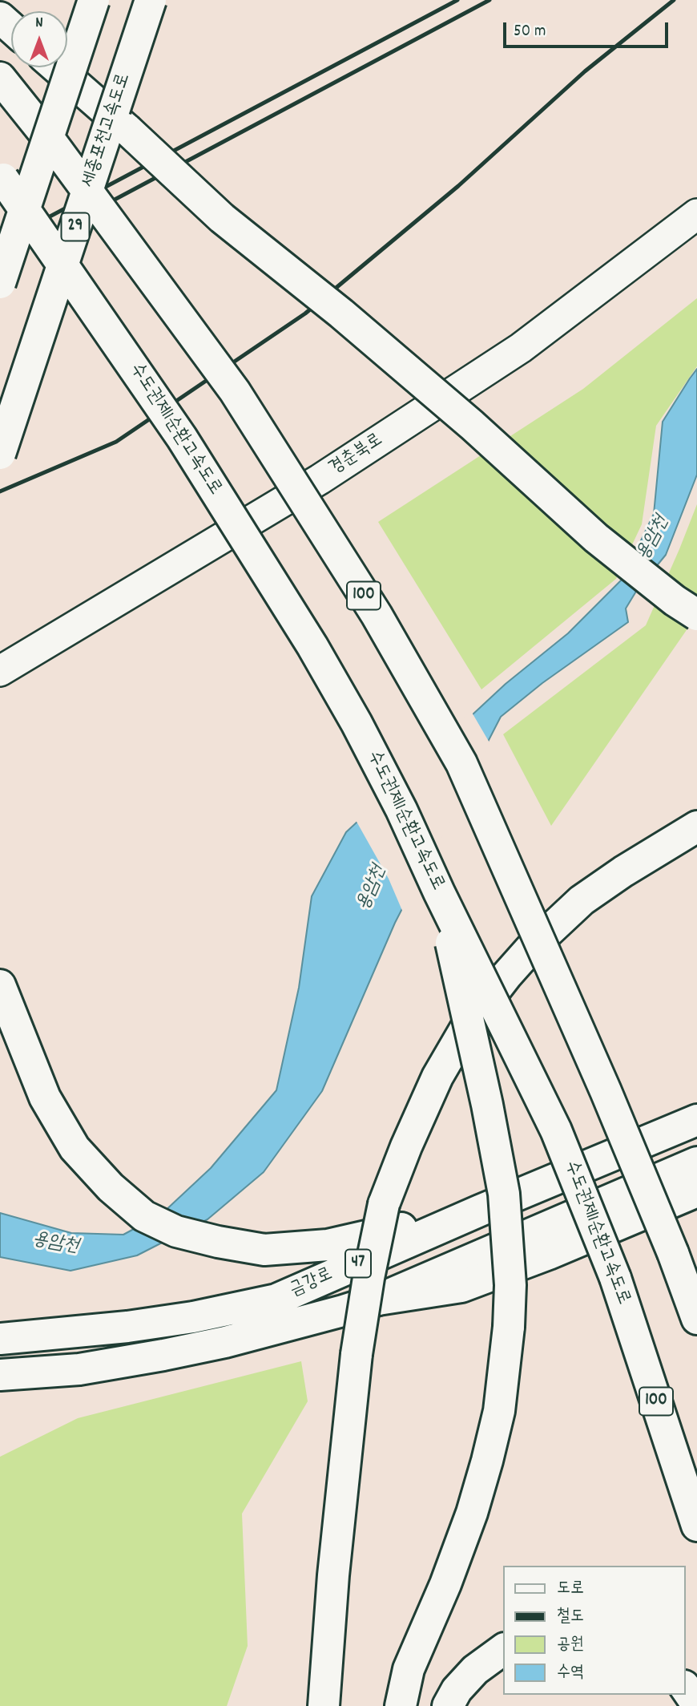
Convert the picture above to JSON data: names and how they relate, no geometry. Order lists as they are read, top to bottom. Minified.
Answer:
{"streets":{"highway":["세종포천고속도로","29","수도권제1순환고속도로","100","47","금강로"],"street":["경춘북로"]},"water":["용암천"],"legend":["도로","철도","공원","수역"],"scale_bar":"50 m","north":"top"}
